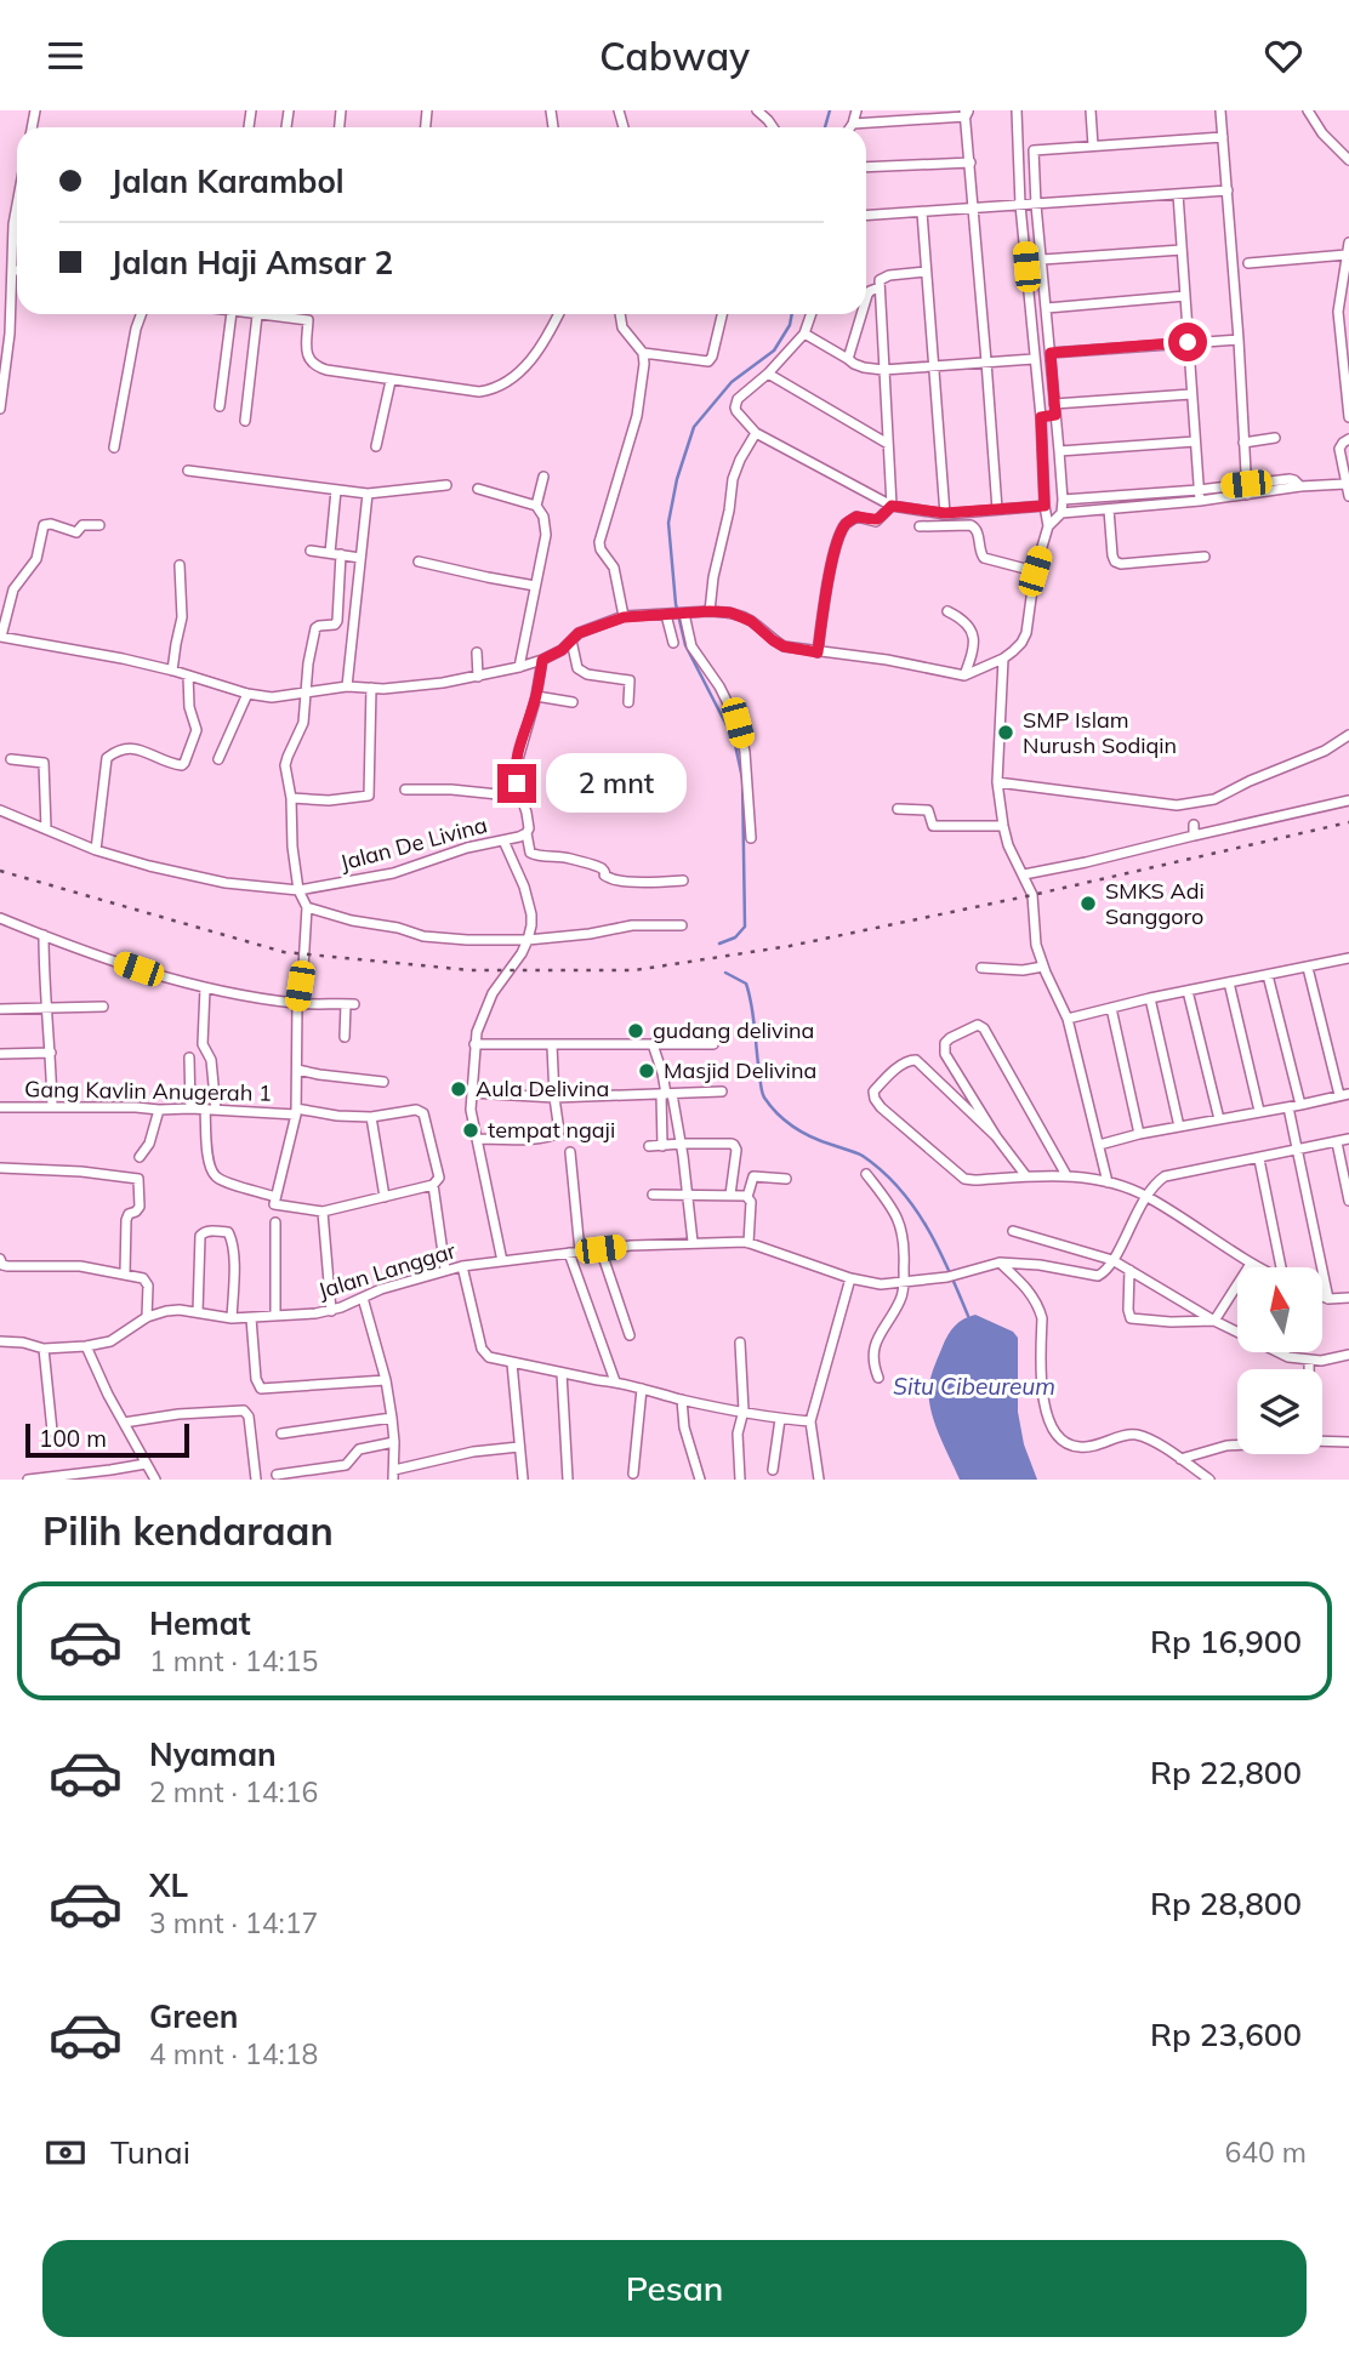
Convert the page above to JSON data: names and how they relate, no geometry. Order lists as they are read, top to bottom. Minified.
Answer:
{"streets":{"street":["Jalan De Livina","Gang Kavlin Anugerah 1","Jalan Langgar"]},"water":["Situ Cibeureum"],"places":["SMP Islam Nurush Sodiqin","SMKS Adi Sanggoro","gudang delivina","Masjid Delivina","Aula Delivina","tempat ngaji"],"scale_bar":"100 m","north":"top","page":{"header":"Cabway","banner":["Jalan Karambol","Jalan Haji Amsar 2"],"bubble":"2 mnt","scale":"100 m","heading":"Pilih kendaraan","list":[{"name":"Hemat","note":"1 mnt · 14:15","value":"Rp 16,900"},{"name":"Nyaman","note":"2 mnt · 14:16","value":"Rp 22,800"},{"name":"XL","note":"3 mnt · 14:17","value":"Rp 28,800"},{"name":"Green","note":"4 mnt · 14:18","value":"Rp 23,600"}],"pay":["Tunai","640 m"],"buttons":"Pesan"}}
